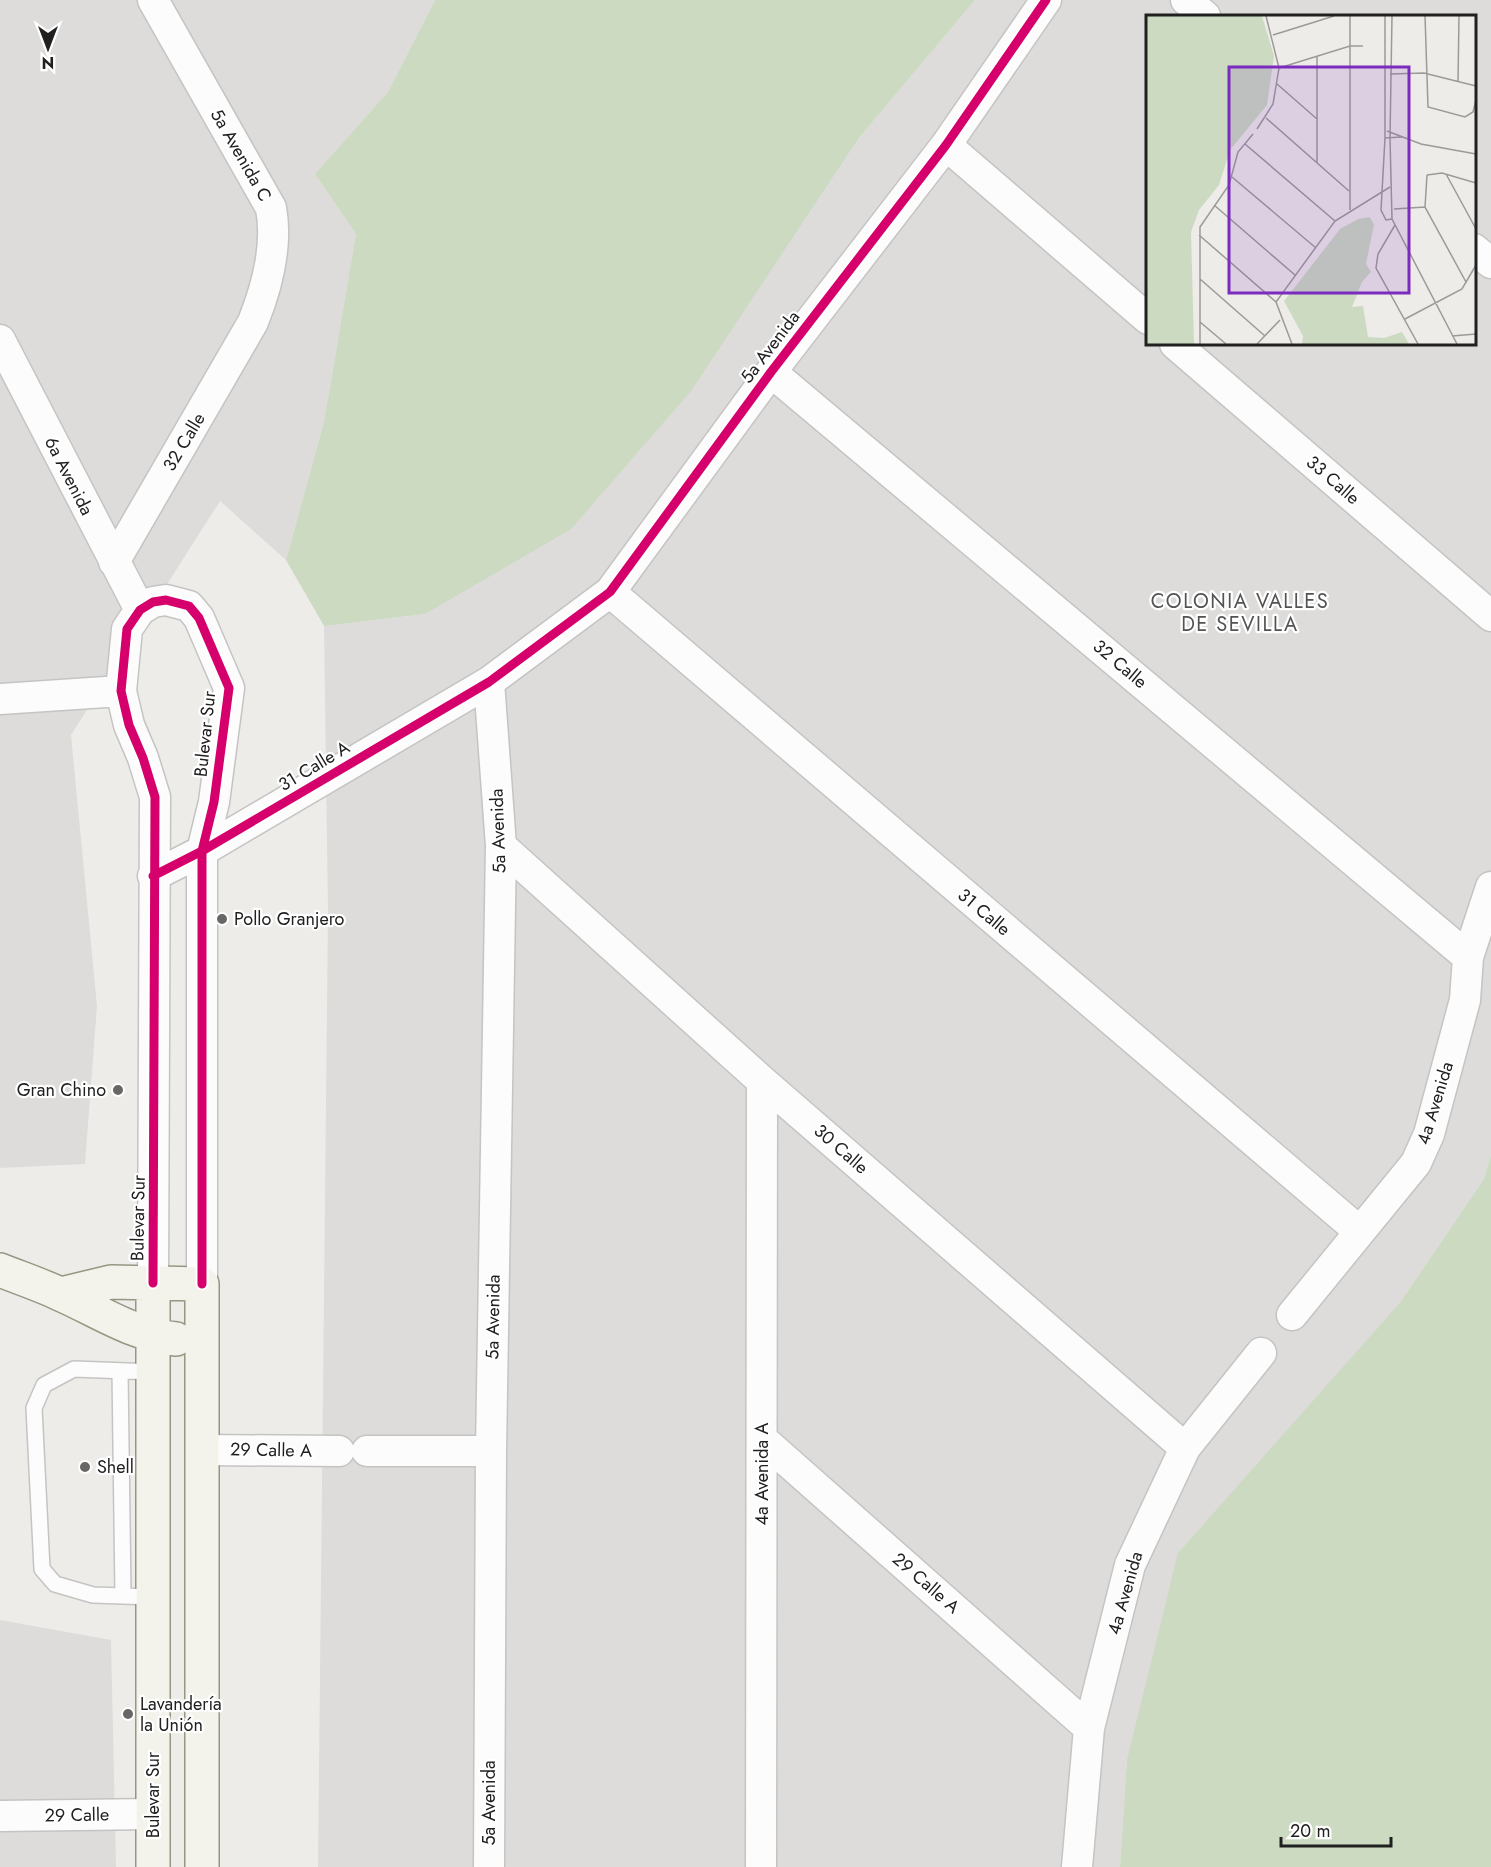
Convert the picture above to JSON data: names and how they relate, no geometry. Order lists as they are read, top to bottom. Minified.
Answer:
{"streets":{"main road":["Bulevar Sur"],"street":["5a Avenida C","5a Avenida","32 Calle","6a Avenida","33 Calle","31 Calle A","31 Calle","4a Avenida","30 Calle","29 Calle A","4a Avenida A","29 Calle"]},"crossings":[["5a Avenida C","32 Calle"],["5a Avenida","32 Calle"],["5a Avenida","31 Calle A"],["5a Avenida","31 Calle"],["5a Avenida","30 Calle"],["5a Avenida","29 Calle A"],["32 Calle","6a Avenida"],["32 Calle","4a Avenida"],["6a Avenida","Bulevar Sur"],["Bulevar Sur","31 Calle A"],["Bulevar Sur","29 Calle A"],["Bulevar Sur","29 Calle"],["31 Calle","4a Avenida"],["4a Avenida","30 Calle"],["4a Avenida","29 Calle A"],["30 Calle","4a Avenida A"],["29 Calle A","4a Avenida A"]],"districts":["COLONIA VALLES DE SEVILLA"],"places":["Pollo Granjero","Gran Chino","Shell","Lavandería la Unión"],"scale_bar":"20 m","north":"bottom"}
